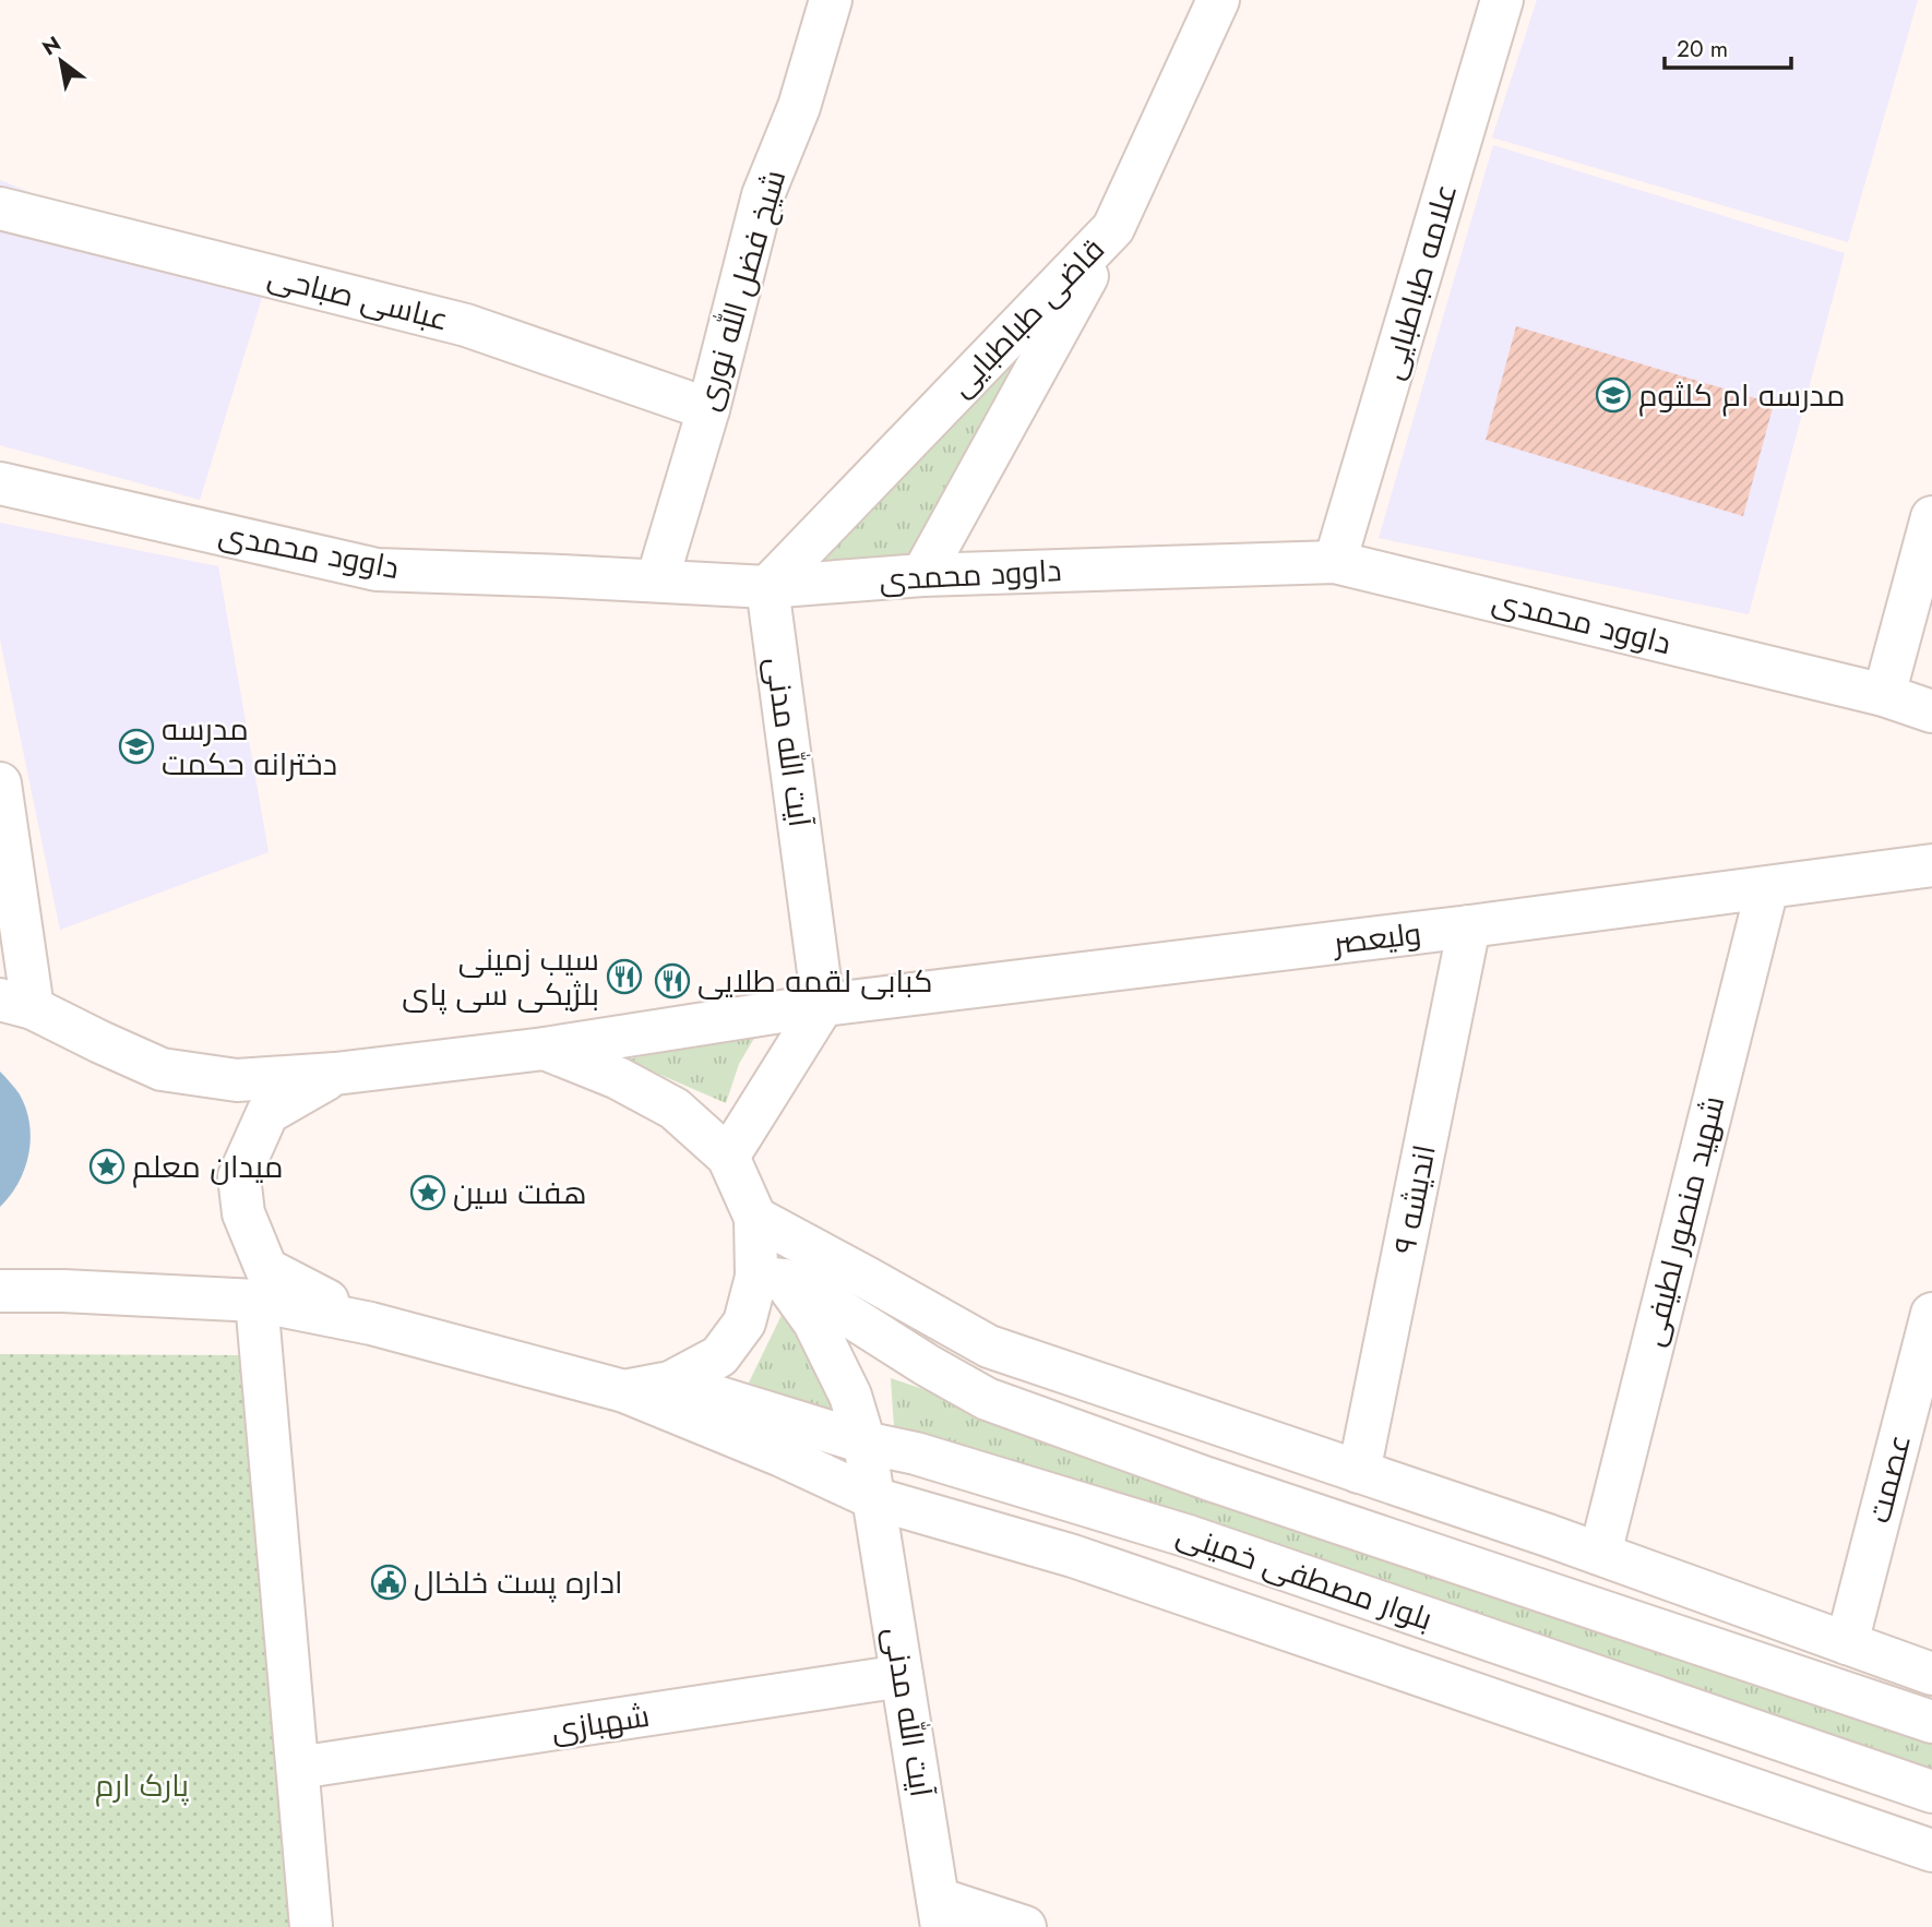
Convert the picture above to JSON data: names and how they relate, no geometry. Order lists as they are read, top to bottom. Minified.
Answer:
{"streets":{"street":["علامه طباطبایی","شیخ فضل الله نوری","عباسی صباحی","قاضی طباطبایی","داوود محمدی","آیت الله مدنی","ولیعصر","اندیشه ۹","شهید منصور لطیفی","عصمت","بلوار مصطفی خمینی","آیت‌ الله مدنی","شهبازی"]},"crossings":[["علامه طباطبایی","داوود محمدی"],["شیخ فضل الله نوری","عباسی صباحی"],["شیخ فضل الله نوری","داوود محمدی"],["قاضی طباطبایی","داوود محمدی"],["قاضی طباطبایی","آیت الله مدنی"],["داوود محمدی","آیت الله مدنی"],["آیت الله مدنی","ولیعصر"],["ولیعصر","اندیشه ۹"],["ولیعصر","شهید منصور لطیفی"],["بلوار مصطفی خمینی","آیت‌ الله مدنی"],["آیت‌ الله مدنی","شهبازی"]],"parks":["پارک ارم"],"places":{"school or university":["مدرسه ام کلثوم","مدرسه دخترانه حکمت"],"restaurant":["سیب زمینی بلژیکی سی پای","کبابی لقمه طلایی"],"place":["میدان معلم","هفت سین"],"public building":["اداره پست خلخال"]},"scale_bar":"20 m","north":"top left"}
